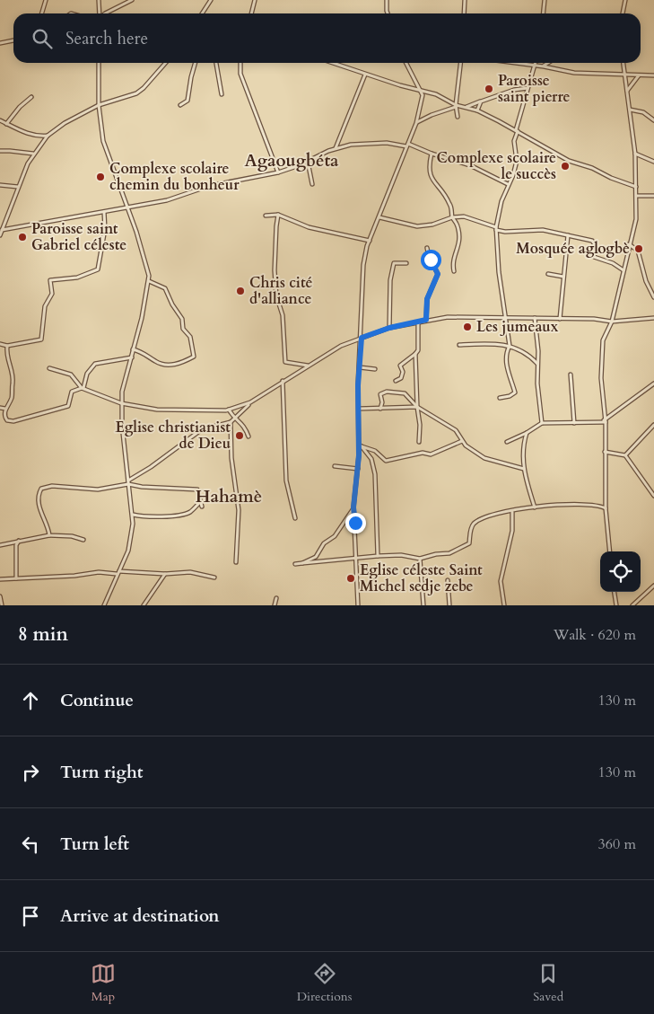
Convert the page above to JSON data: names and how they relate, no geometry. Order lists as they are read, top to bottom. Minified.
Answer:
{"districts":["Agaougbéta","Hahamè"],"places":["Paroisse saint pierre","Complexe scolaire le succès","Complexe scolaire chemin du bonheur","Paroisse saint Gabriel céleste","Mosquée aglogbè","Chris cité d'alliance","Les jumeaux","Eglise christianist de Dieu","Eglise céleste Saint Michel sedje zebe"],"page":{"search":"Search here","heading":["8 min","Walk · 620 m"],"list":[["Continue","130 m"],["Turn right","130 m"],["Turn left","360 m"],"Arrive at destination"],"nav":["Map","Directions","Saved"]}}
